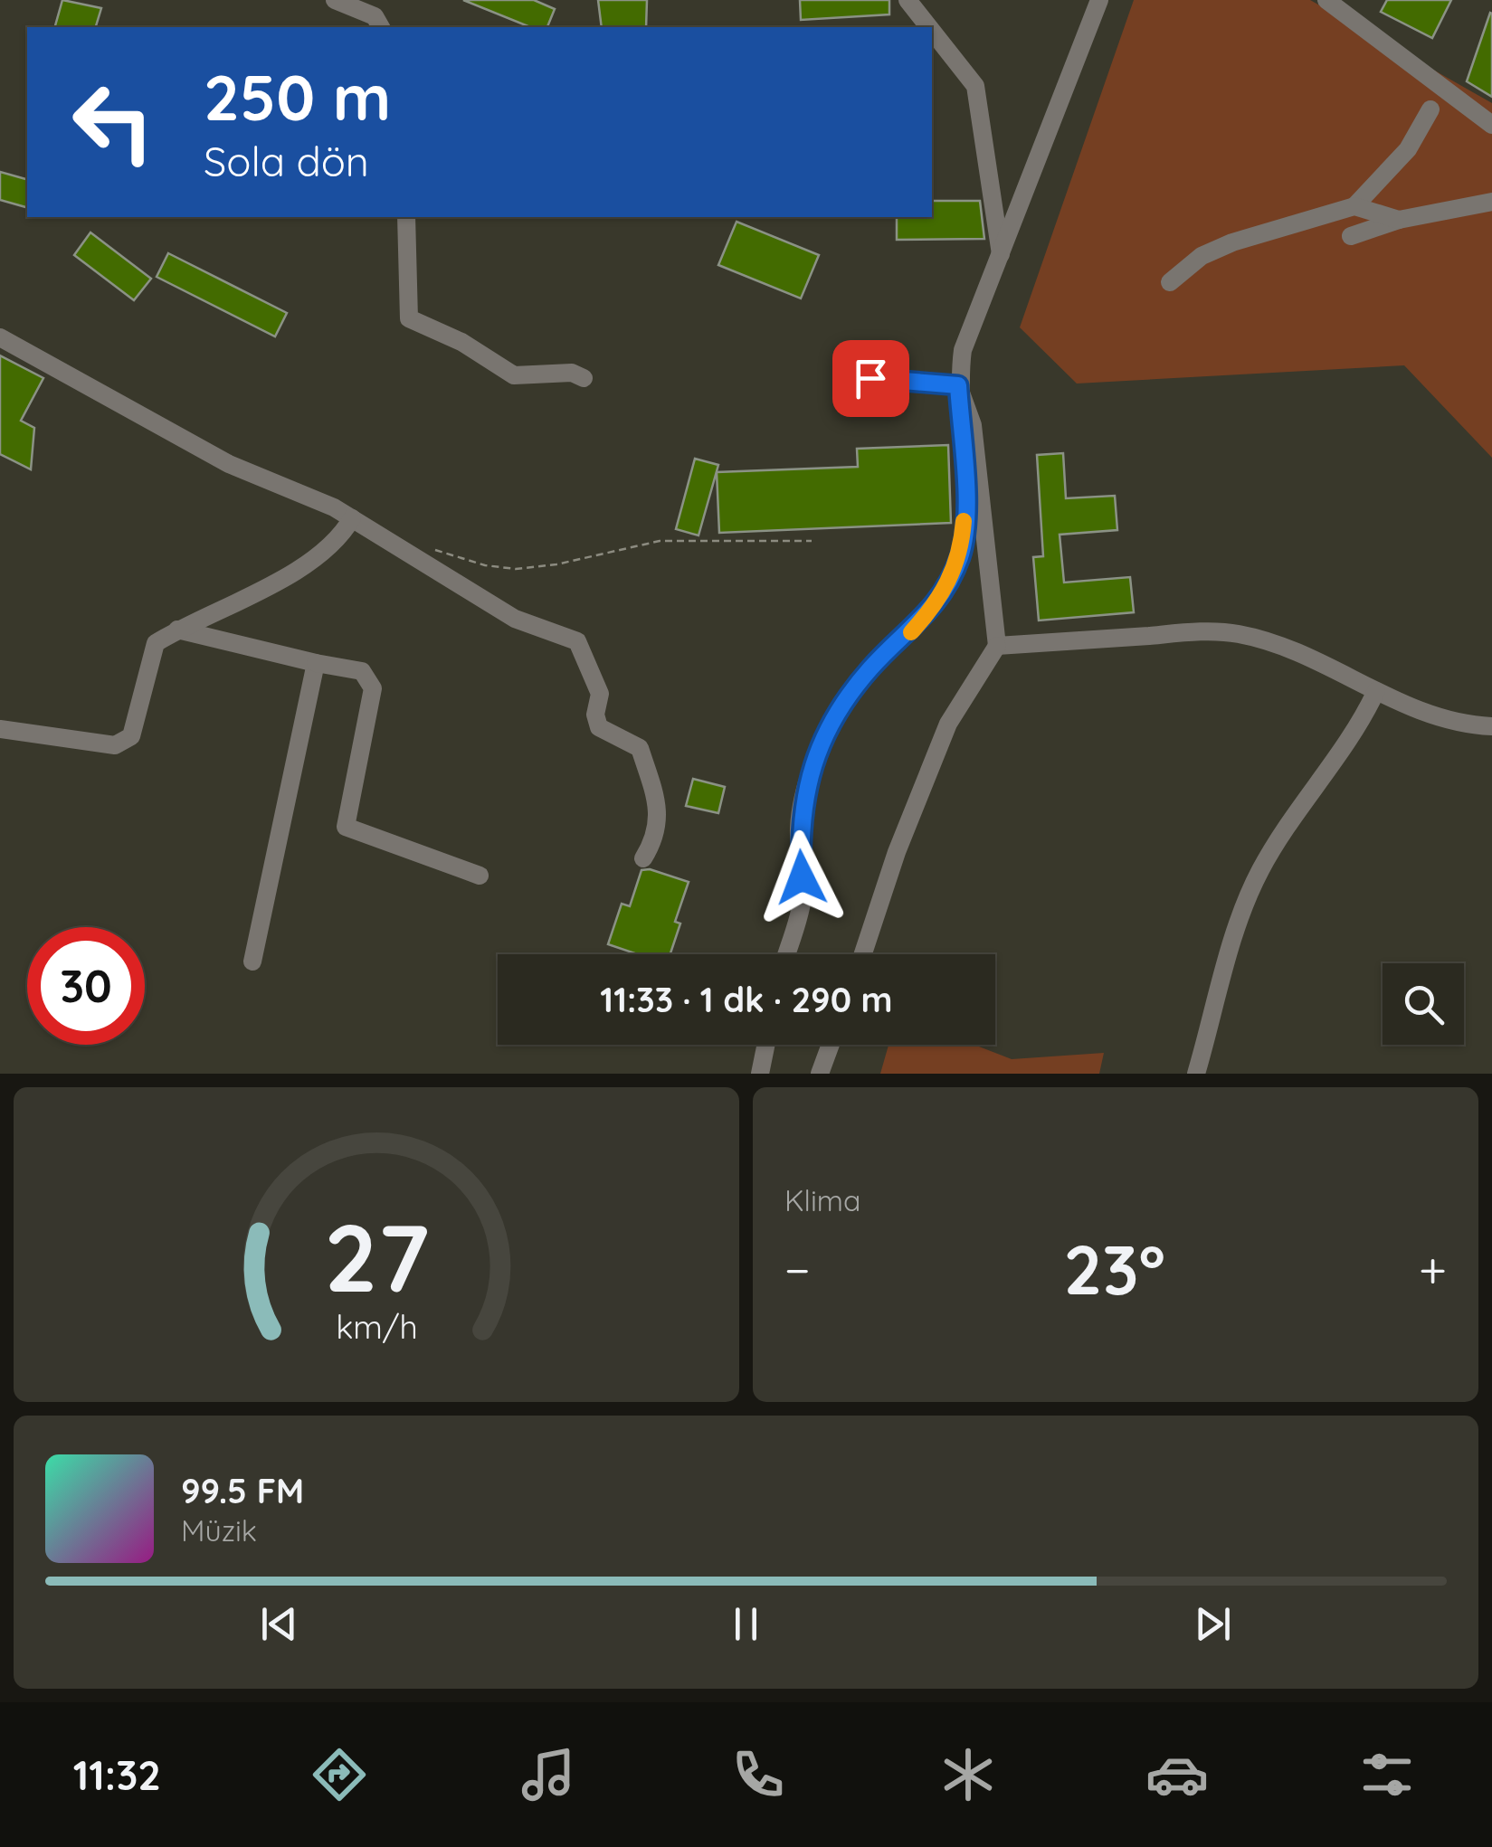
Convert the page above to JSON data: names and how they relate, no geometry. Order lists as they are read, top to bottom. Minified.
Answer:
{"page":{"turn":["250 m","Sola dön"],"limit":"30","trip":"11:33 · 1 dk · 290 m","tile":"Klima","heat":["−","23°","+"],"song":["99.5 FM","Müzik"],"tabs":"11:32","gauge":["27","km/h"]}}
